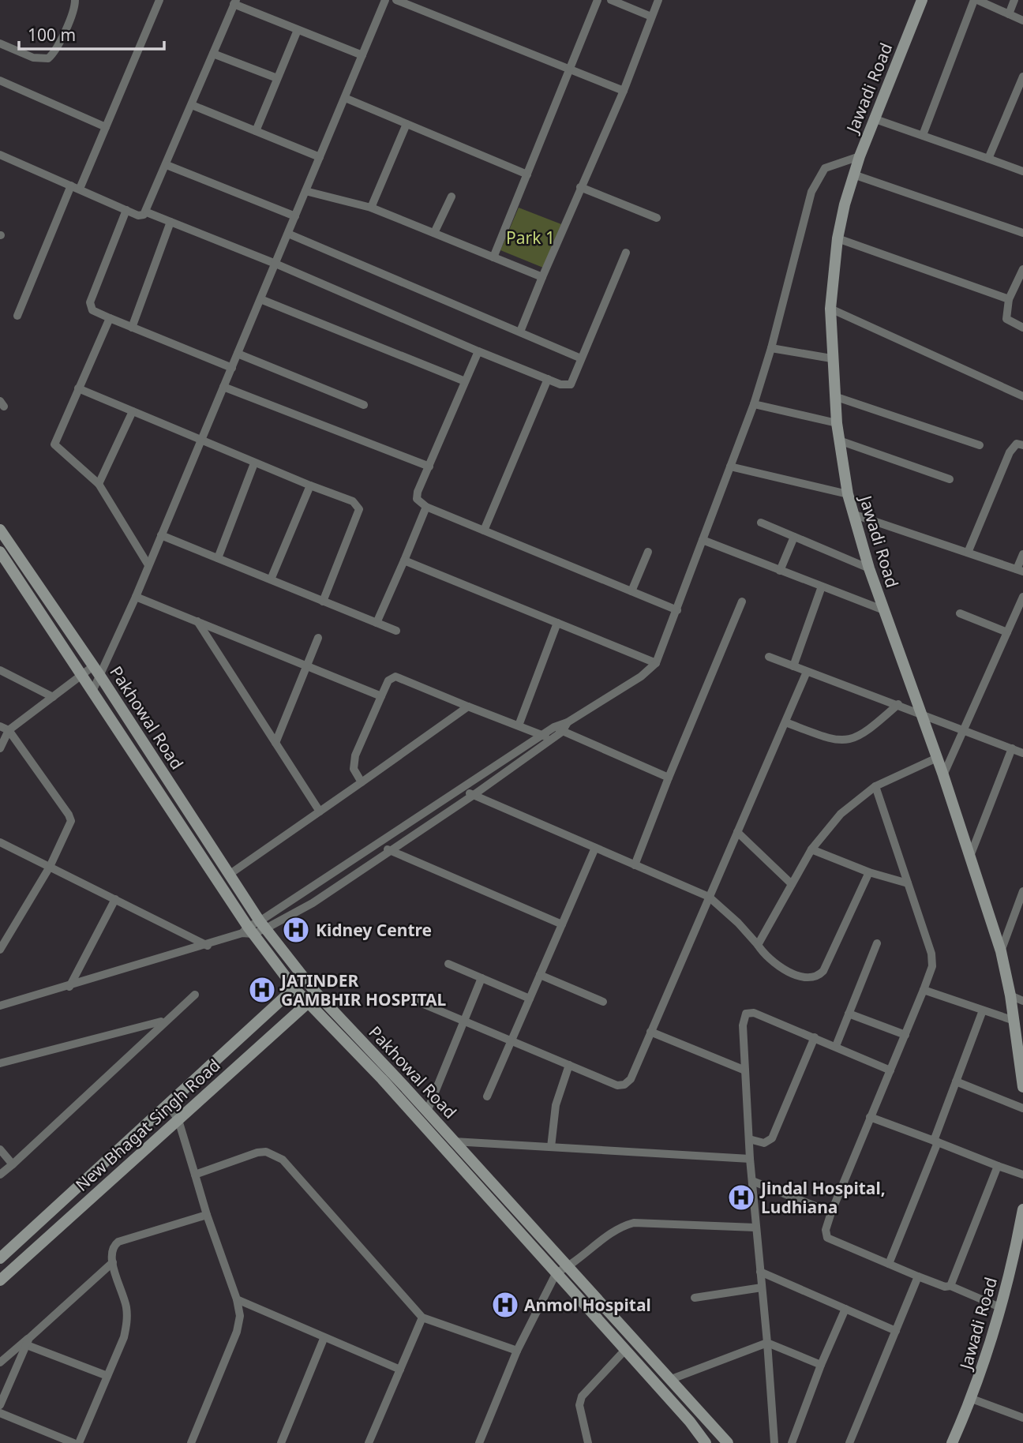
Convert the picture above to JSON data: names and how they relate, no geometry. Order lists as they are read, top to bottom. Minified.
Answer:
{"streets":{"street":["Jawadi Road","Pakhowal Road","New Bhagat Singh Road"]},"crossings":[["Pakhowal Road","New Bhagat Singh Road"]],"parks":["Park 1"],"places":{"hospital":["Kidney Centre","JATINDER GAMBHIR HOSPITAL","Jindal Hospital, Ludhiana","Anmol Hospital"]},"scale_bar":"100 m"}
